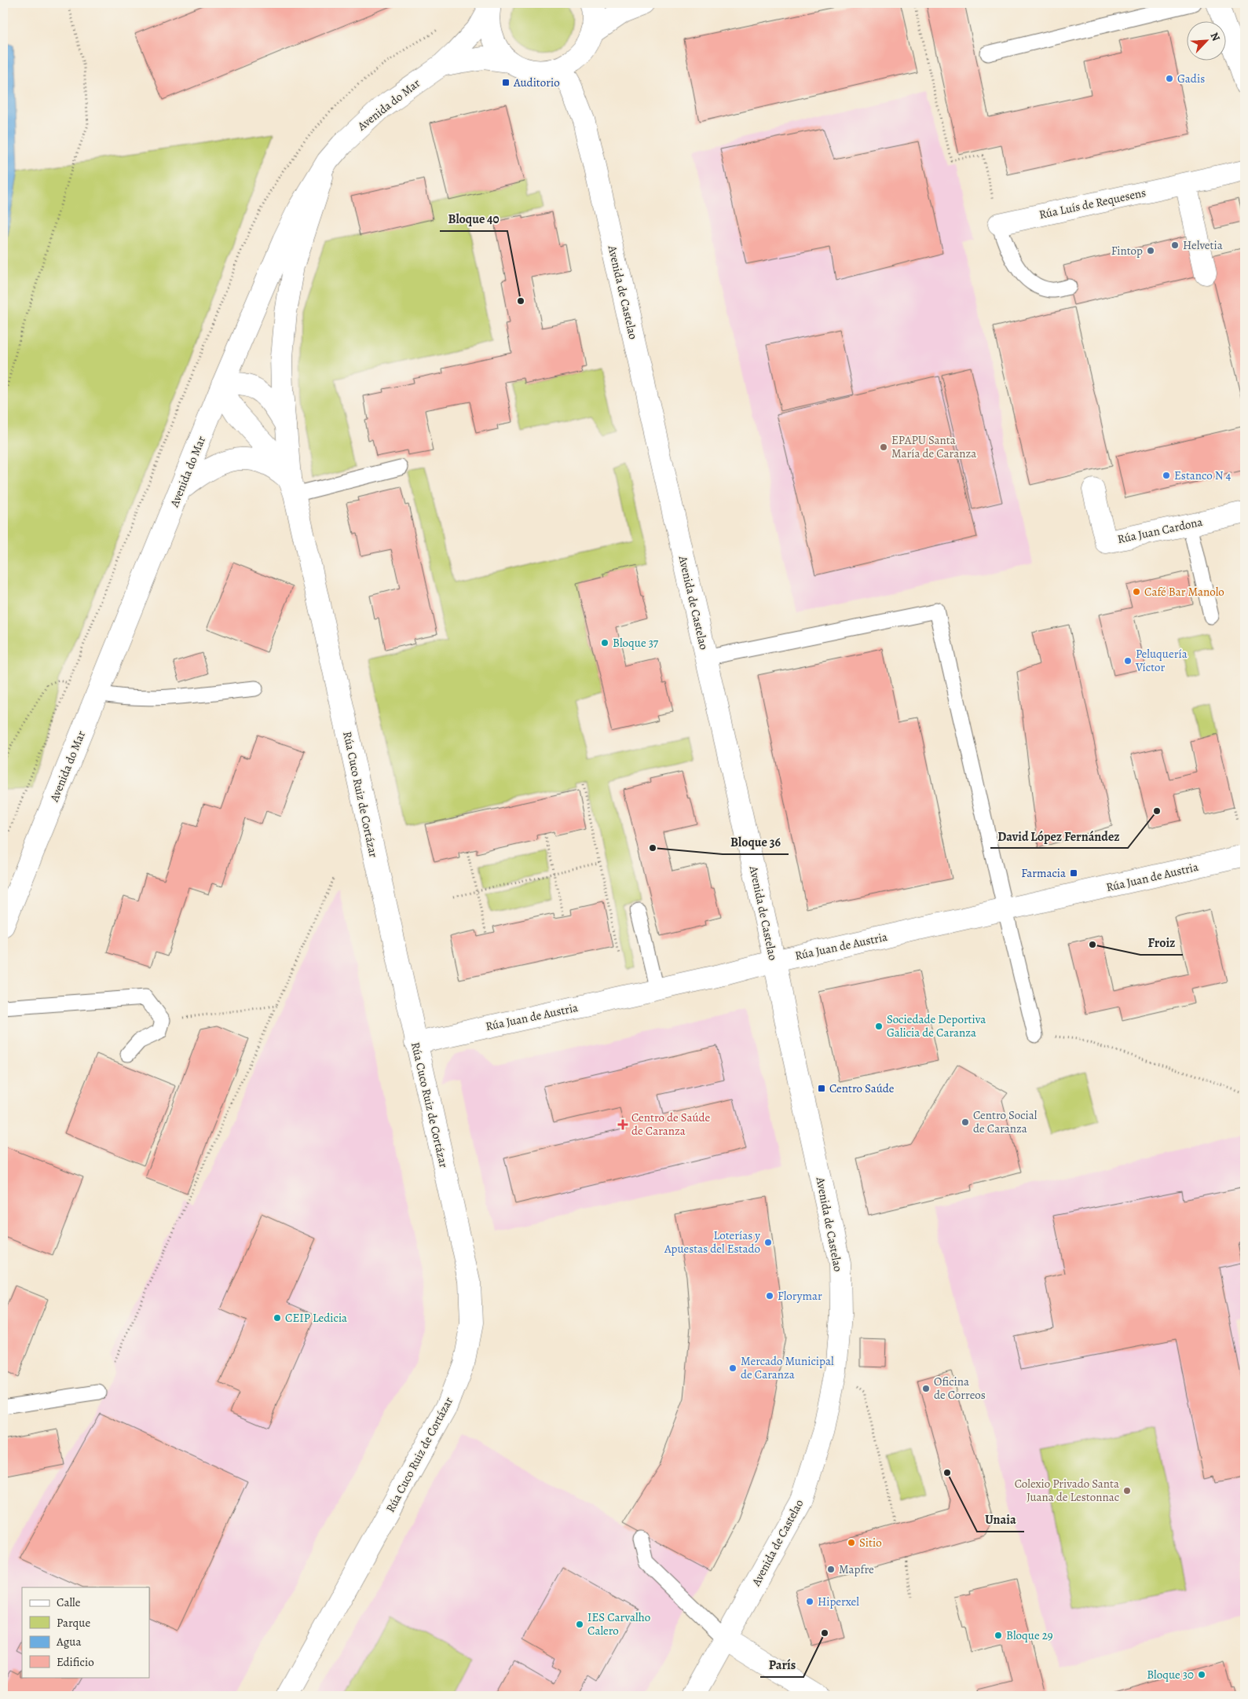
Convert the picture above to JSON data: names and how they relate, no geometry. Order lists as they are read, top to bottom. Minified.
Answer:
{"streets":{"street":["Avenida do Mar","Rúa Luís de Requesens","Avenida de Castelao","Rúa Juan Cardona","Rúa Cuco Ruiz de Cortázar","Rúa Juan de Austria"]},"crossings":[["Avenida de Castelao","Rúa Juan de Austria"],["Rúa Cuco Ruiz de Cortázar","Rúa Juan de Austria"]],"places":{"other":["Gadis","Helvetia","Fintop","Bloque 40","EPAPU Santa María de Caranza","Estanco N 4","Café Bar Manolo","Bloque 37","Peluquería Víctor","David López Fernández","Bloque 36","Froiz","Sociedade Deportiva Galicia de Caranza","Centro Social de Caranza","Loterías y Apuestas del Estado","Florymar","CEIP Ledicia","Mercado Municipal de Caranza","Oficina de Correos","Unaia","Colexio Privado Santa Juana de Lestonnac","Sitio","Mapfre","Hiperxel","IES Carvalho Calero","París","Bloque 29","Bloque 30"],"transit":["Auditorio","Farmacia","Centro Saúde"],"health":["Centro de Saúde de Caranza"]},"legend":["Calle","Parque","Agua","Edificio"],"north":"top right"}
